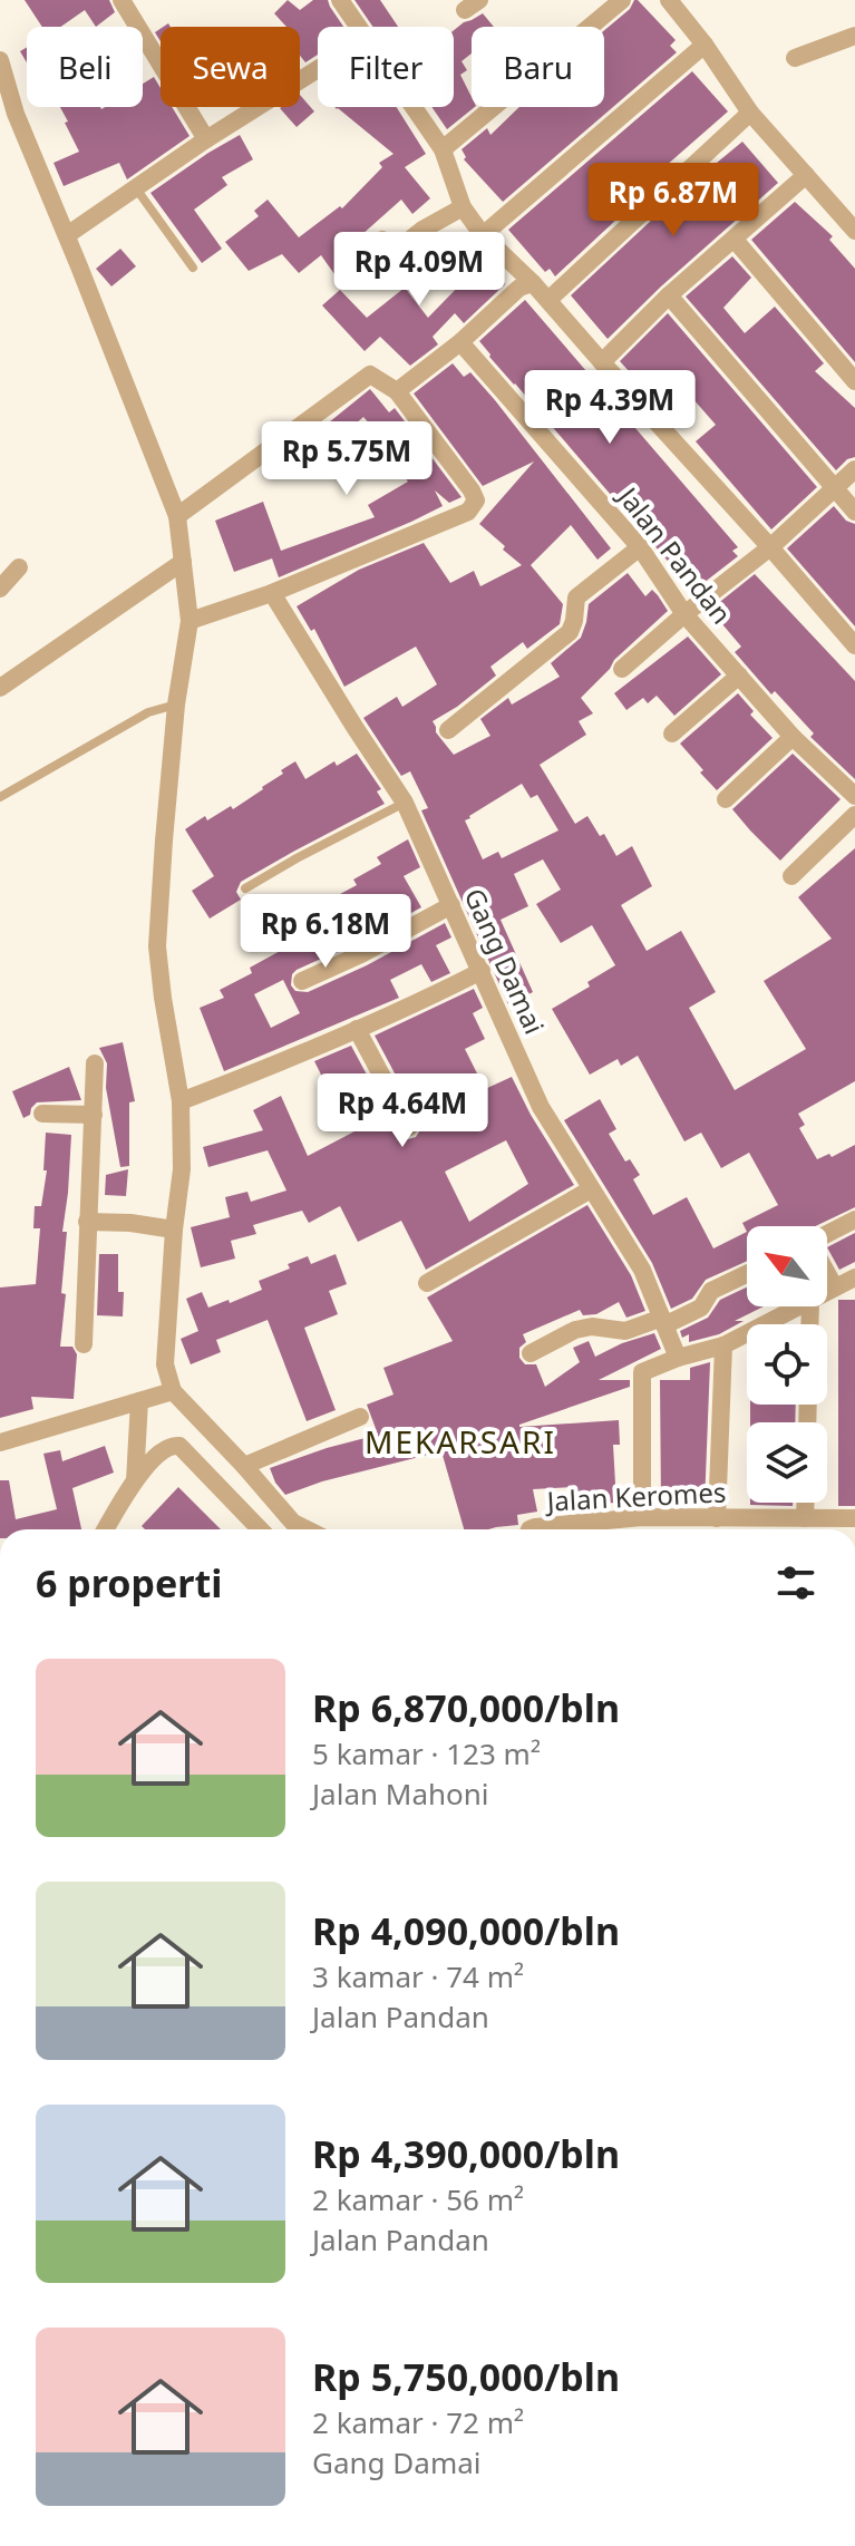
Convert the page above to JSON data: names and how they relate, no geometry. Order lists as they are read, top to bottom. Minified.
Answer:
{"streets":{"street":["Jalan Pandan","Gang Damai","Jalan Keromes"]},"districts":["MEKARSARI"],"north":"top left","page":{"chip":["Beli","Sewa","Filter","Baru"],"price":["Rp 6.87M","Rp 4.09M","Rp 4.39M","Rp 5.75M","Rp 6.18M","Rp 4.64M"],"heading":"6 properti","list":[{"name":"Rp 6,870,000/bln","note":"5 kamar · 123 m² · Jalan Mahoni"},{"name":"Rp 4,090,000/bln","note":"3 kamar · 74 m² · Jalan Pandan"},{"name":"Rp 4,390,000/bln","note":"2 kamar · 56 m² · Jalan Pandan"},{"name":"Rp 5,750,000/bln","note":"2 kamar · 72 m² · Gang Damai"}]}}
